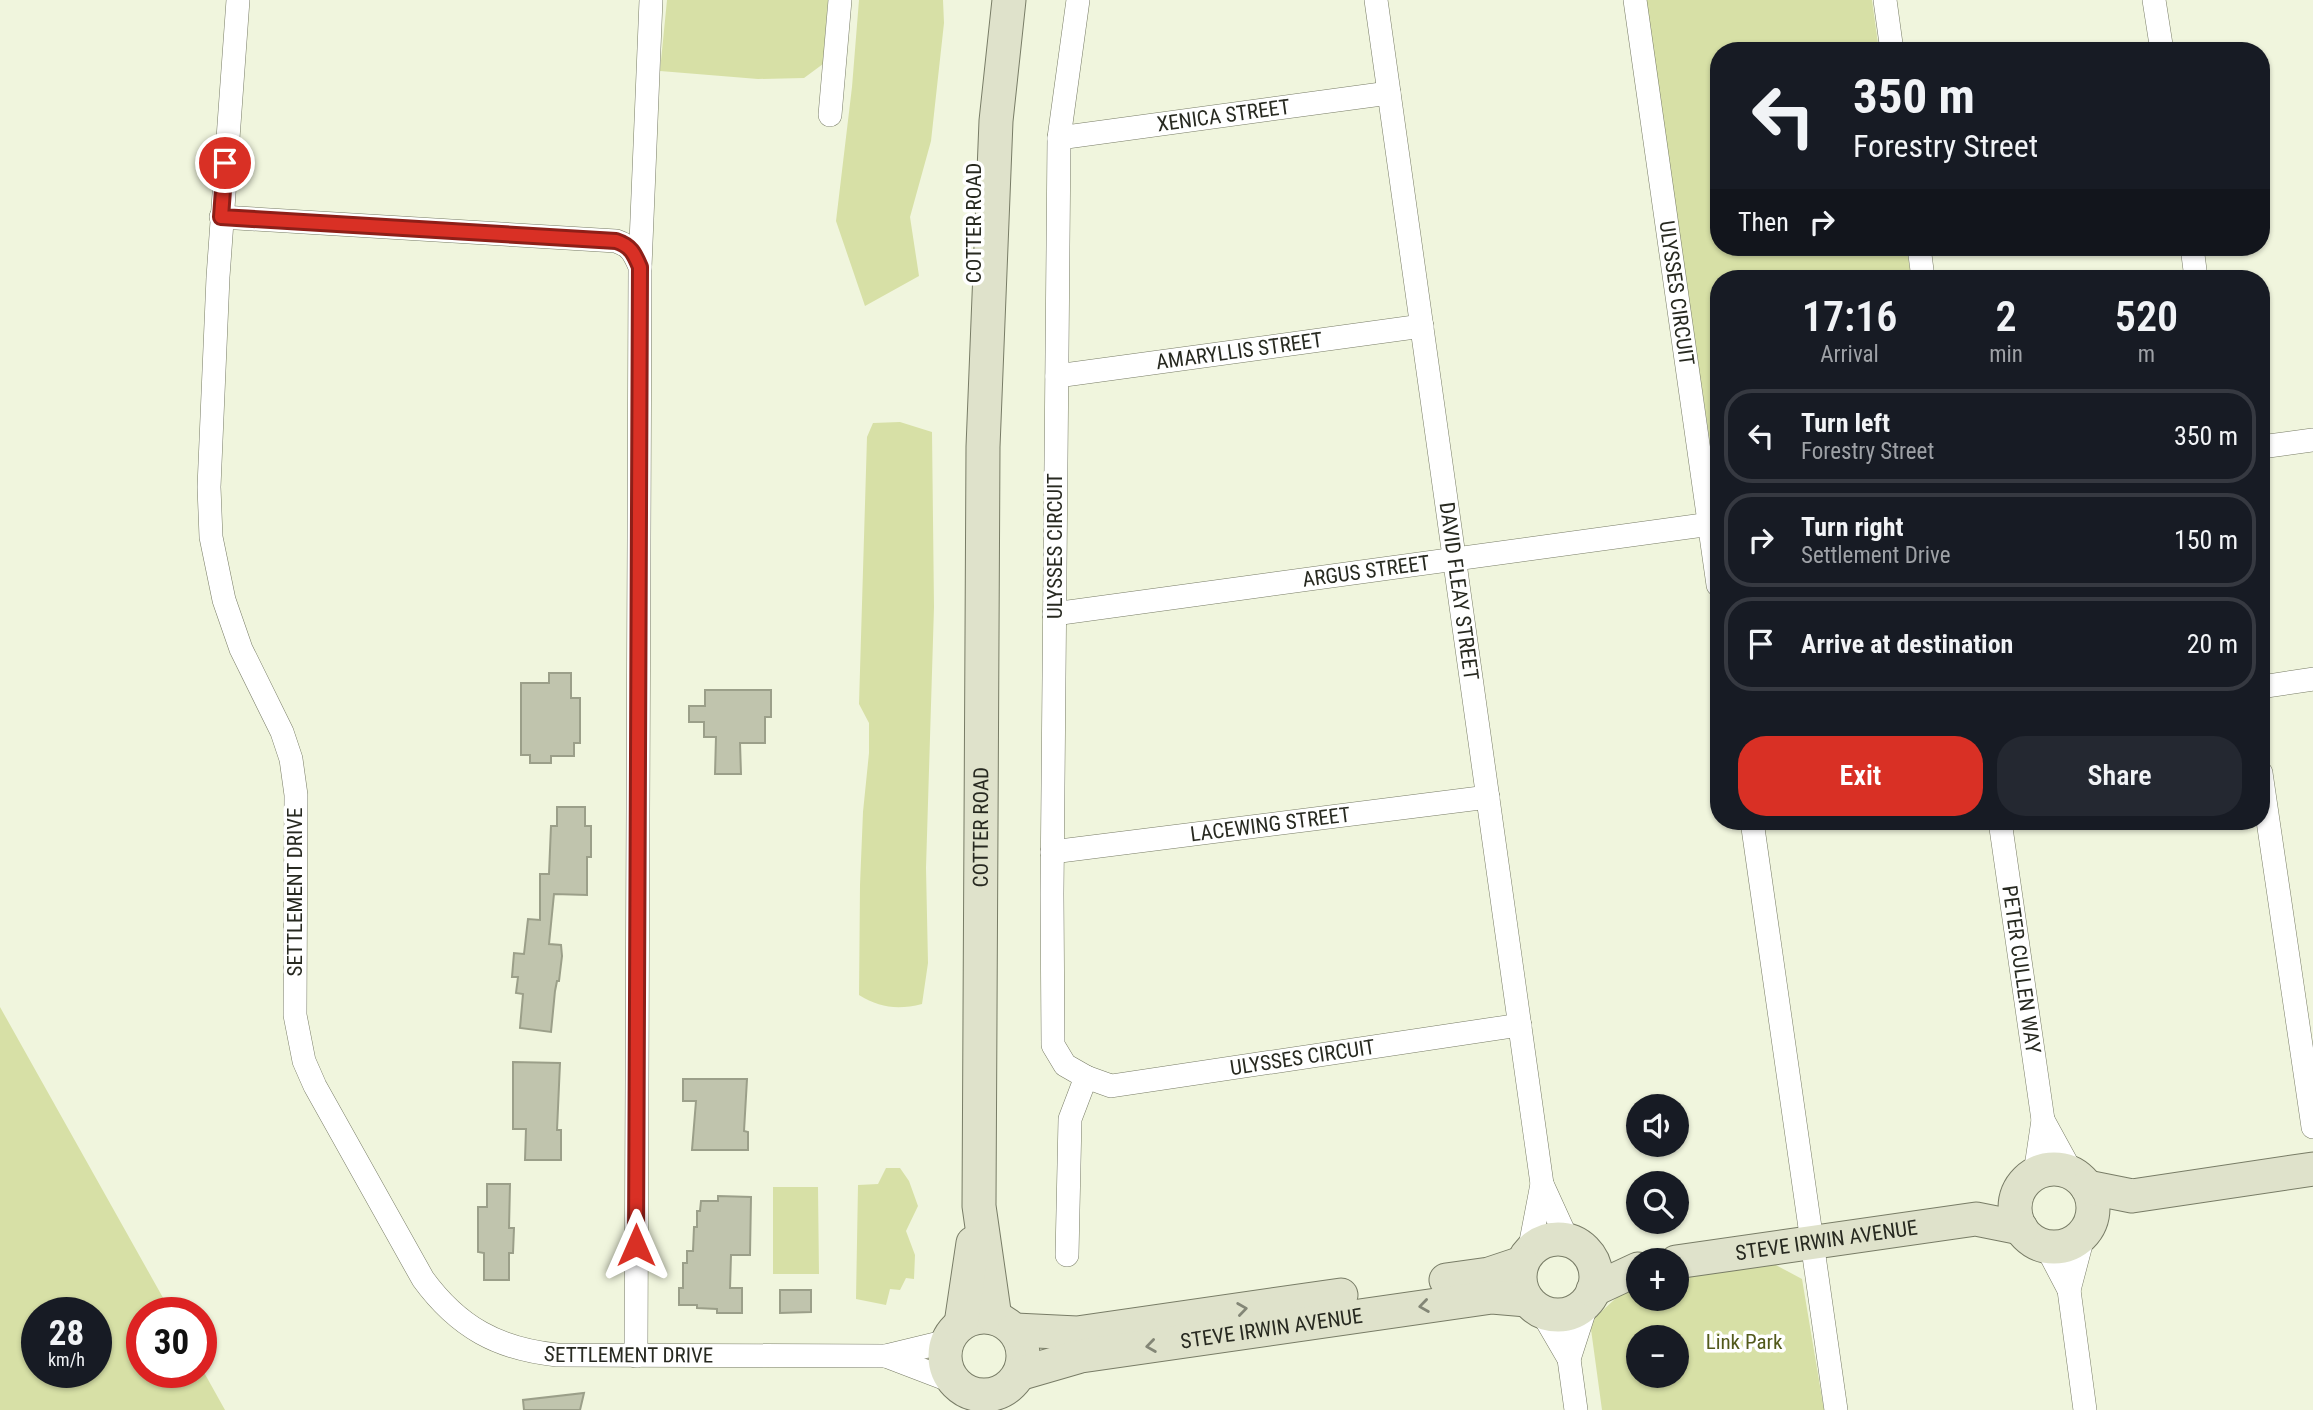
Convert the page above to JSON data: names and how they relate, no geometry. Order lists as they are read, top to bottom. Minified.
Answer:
{"streets":{"street":["XENICA STREET","COTTER ROAD","ULYSSES CIRCUIT","AMARYLLIS STREET","ARGUS STREET","DAVID FLEAY STREET","LACEWING STREET","SETTLEMENT DRIVE","PETER CULLEN WAY","STEVE IRWIN AVENUE"]},"crossings":[["XENICA STREET","ULYSSES CIRCUIT"],["XENICA STREET","DAVID FLEAY STREET"],["COTTER ROAD","SETTLEMENT DRIVE"],["COTTER ROAD","STEVE IRWIN AVENUE"],["ULYSSES CIRCUIT","AMARYLLIS STREET"],["ULYSSES CIRCUIT","ARGUS STREET"],["ULYSSES CIRCUIT","DAVID FLEAY STREET"],["ULYSSES CIRCUIT","LACEWING STREET"],["AMARYLLIS STREET","DAVID FLEAY STREET"],["ARGUS STREET","DAVID FLEAY STREET"],["DAVID FLEAY STREET","LACEWING STREET"],["DAVID FLEAY STREET","STEVE IRWIN AVENUE"],["SETTLEMENT DRIVE","STEVE IRWIN AVENUE"],["PETER CULLEN WAY","STEVE IRWIN AVENUE"]],"parks":["Link Park"],"page":{"turn":["350 m","Forestry Street"],"then":"Then","eta":["17:16","Arrival","2","min","520","m"],"list":[{"name":"Turn left","note":"Forestry Street","value":"350 m"},{"name":"Turn right","note":"Settlement Drive","value":"150 m"},{"name":"Arrive at destination","value":"20 m"}],"buttons":["Exit","Share"],"map_buttons":["+","−"],"speed":"28 km/h","limit":"30"}}
